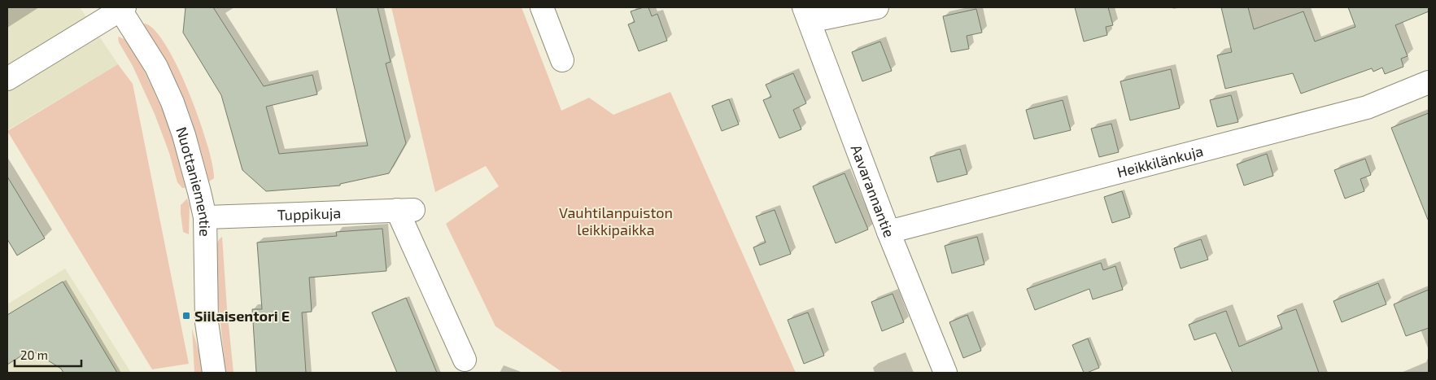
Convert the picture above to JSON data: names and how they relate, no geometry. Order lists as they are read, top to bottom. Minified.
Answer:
{"streets":{"street":["Heikkilänkuja","Nuottaniementie","Aavarannantie","Tuppikuja"]},"crossings":[["Heikkilänkuja","Aavarannantie"],["Nuottaniementie","Tuppikuja"]],"parks":["Vauhtilanpuiston leikkipaikka"],"places":{"transit":["Siilaisentori E"]},"scale_bar":"20 m"}
